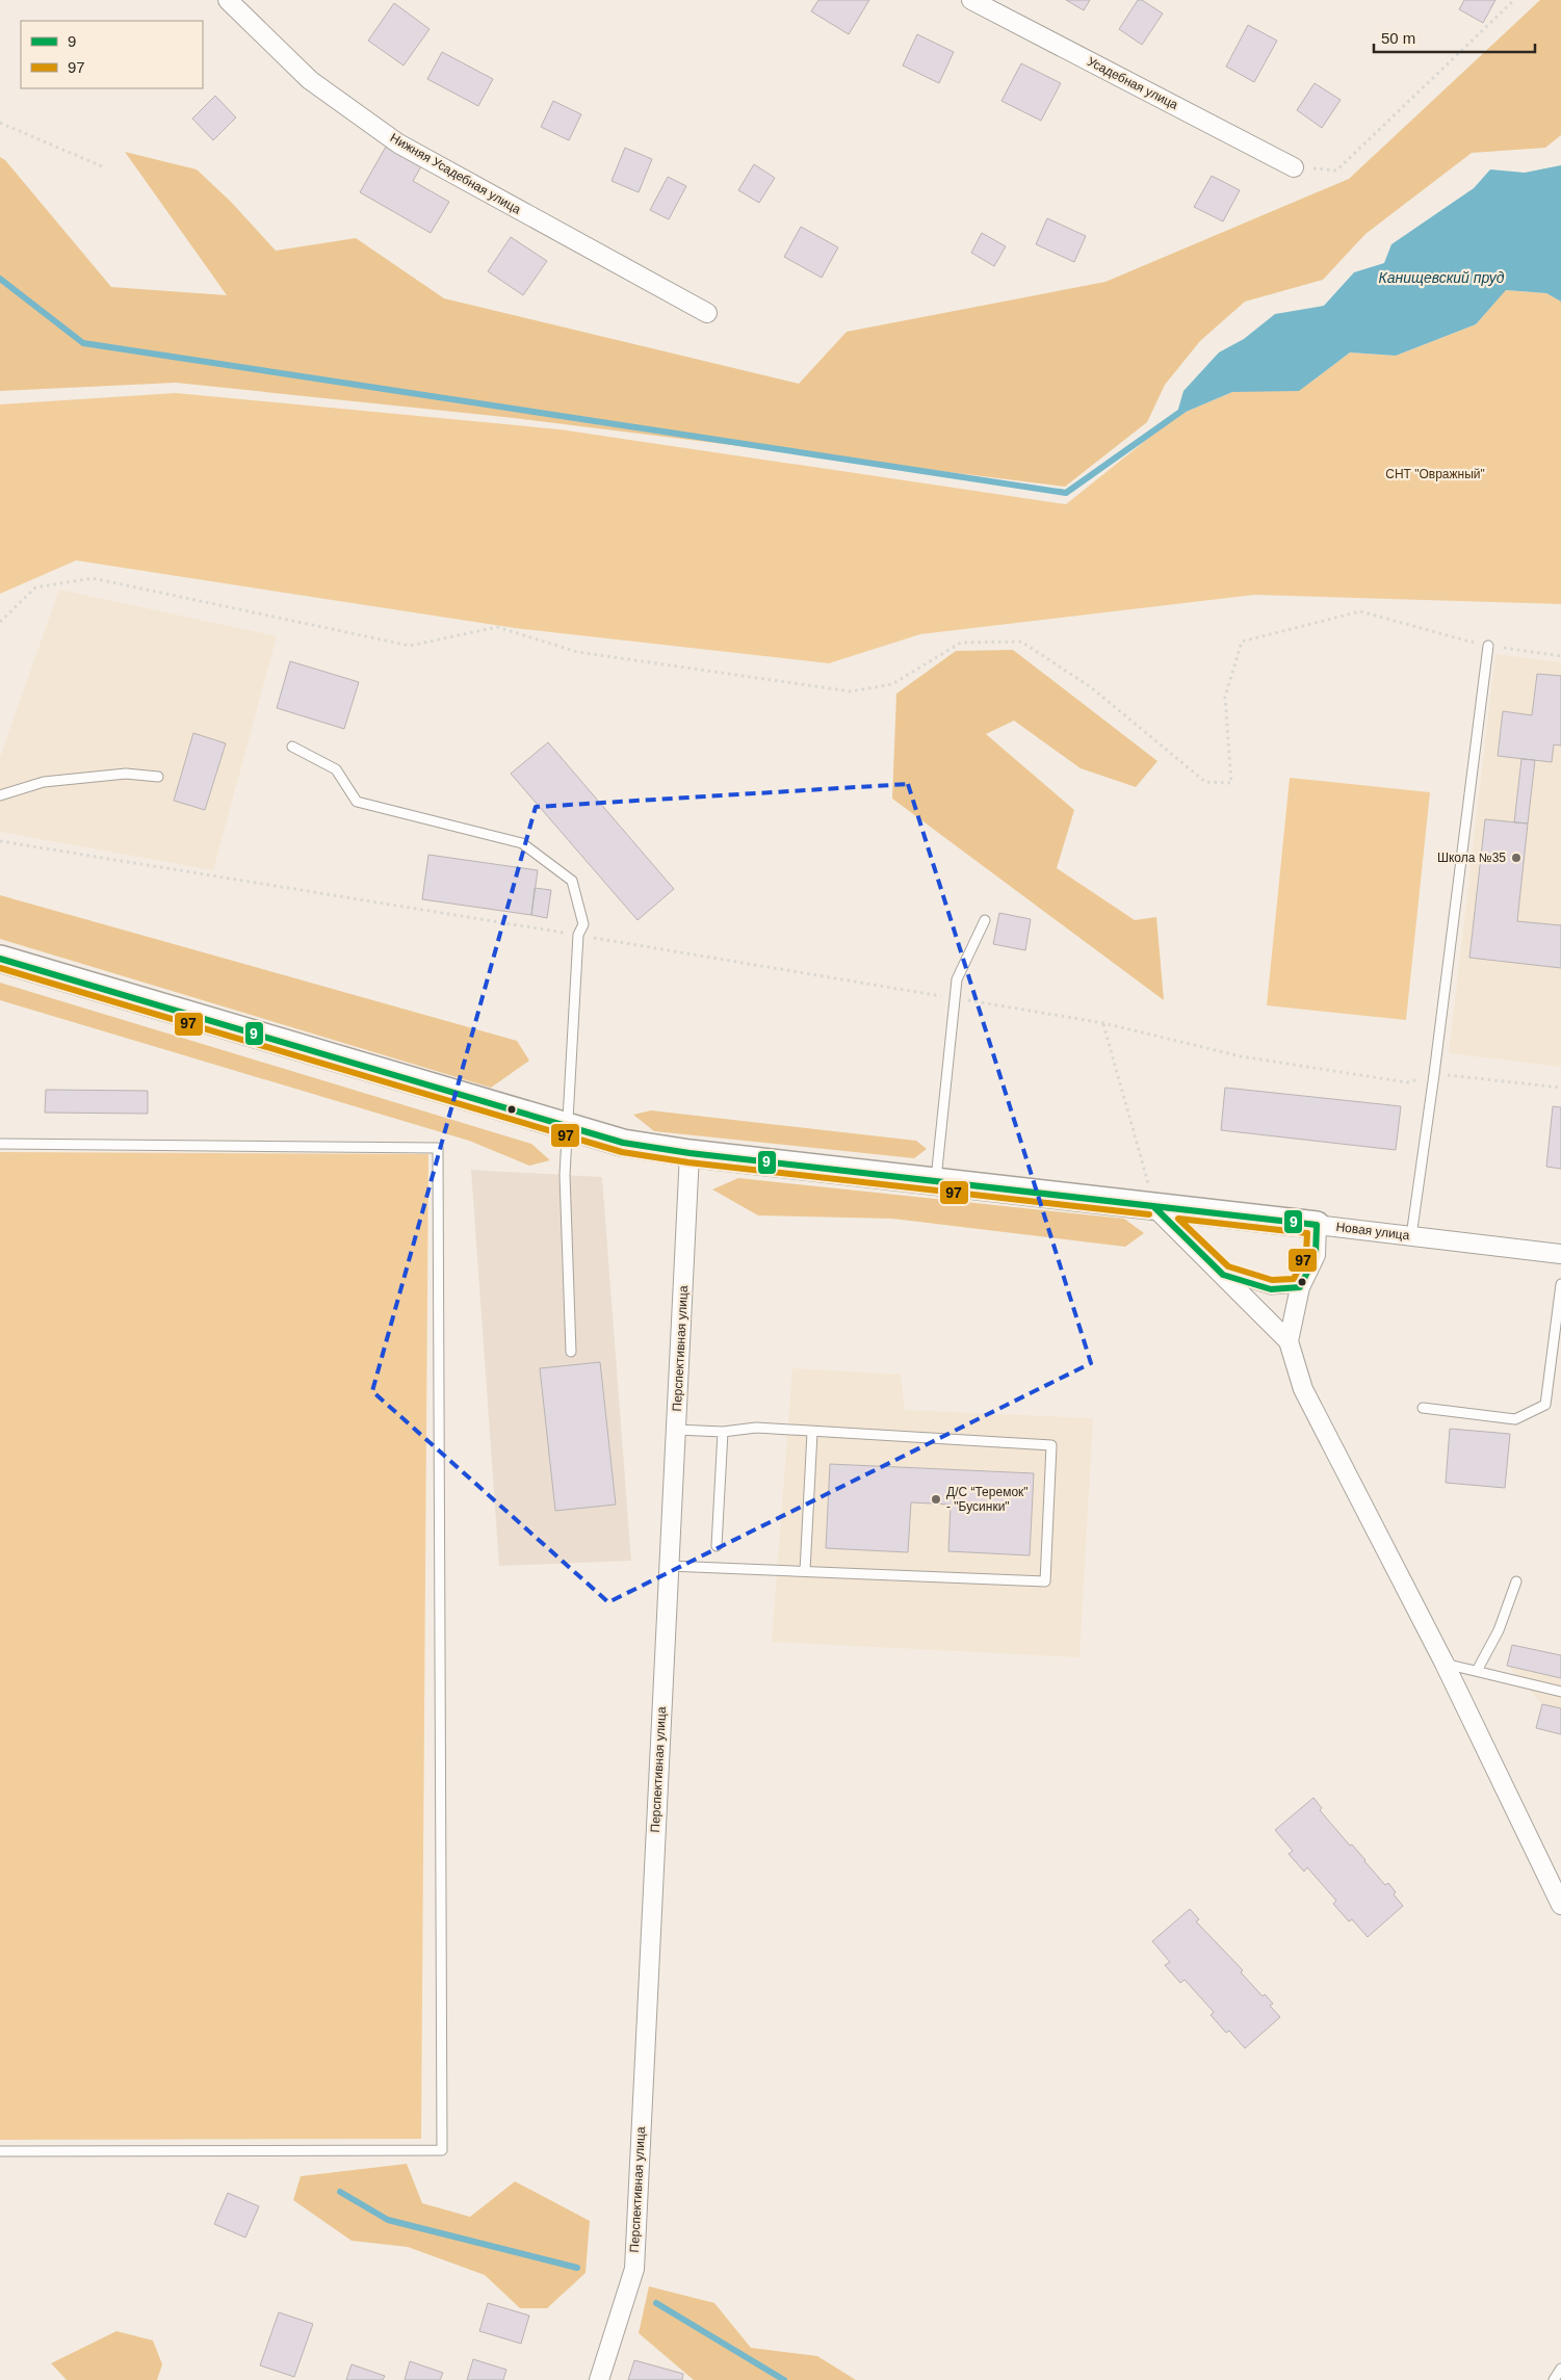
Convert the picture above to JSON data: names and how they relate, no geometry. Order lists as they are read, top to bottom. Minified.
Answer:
{"streets":{"street":["Усадебная улица","Нижняя Усадебная улица","Новая улица","Перспективная улица"]},"crossings":[["Новая улица","Перспективная улица"]],"water":["Канищевский пруд"],"parks":["СНТ \"Овражный\""],"places":["Школа №35","Д/С “Теремок\" - \"Бусинки\""],"lines":["transit line 9","transit line 97"],"legend":["9","97"],"scale_bar":"50 m"}
